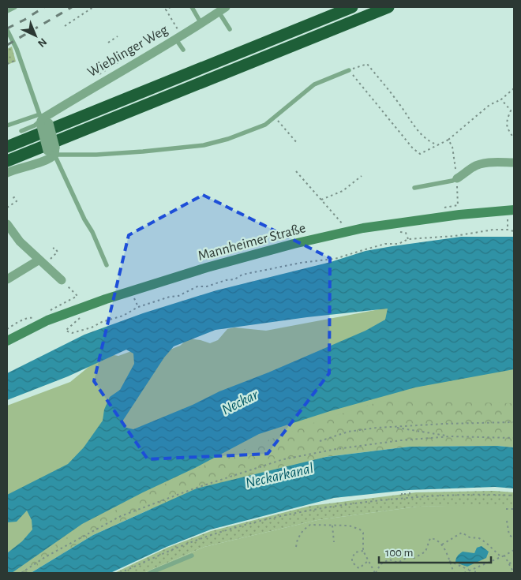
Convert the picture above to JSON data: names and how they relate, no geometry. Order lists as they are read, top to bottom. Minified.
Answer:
{"streets":{"street":["Wieblinger Weg","Mannheimer Straße"]},"water":["Neckar","Neckarkanal"],"scale_bar":"100 m","north":"bottom right"}
